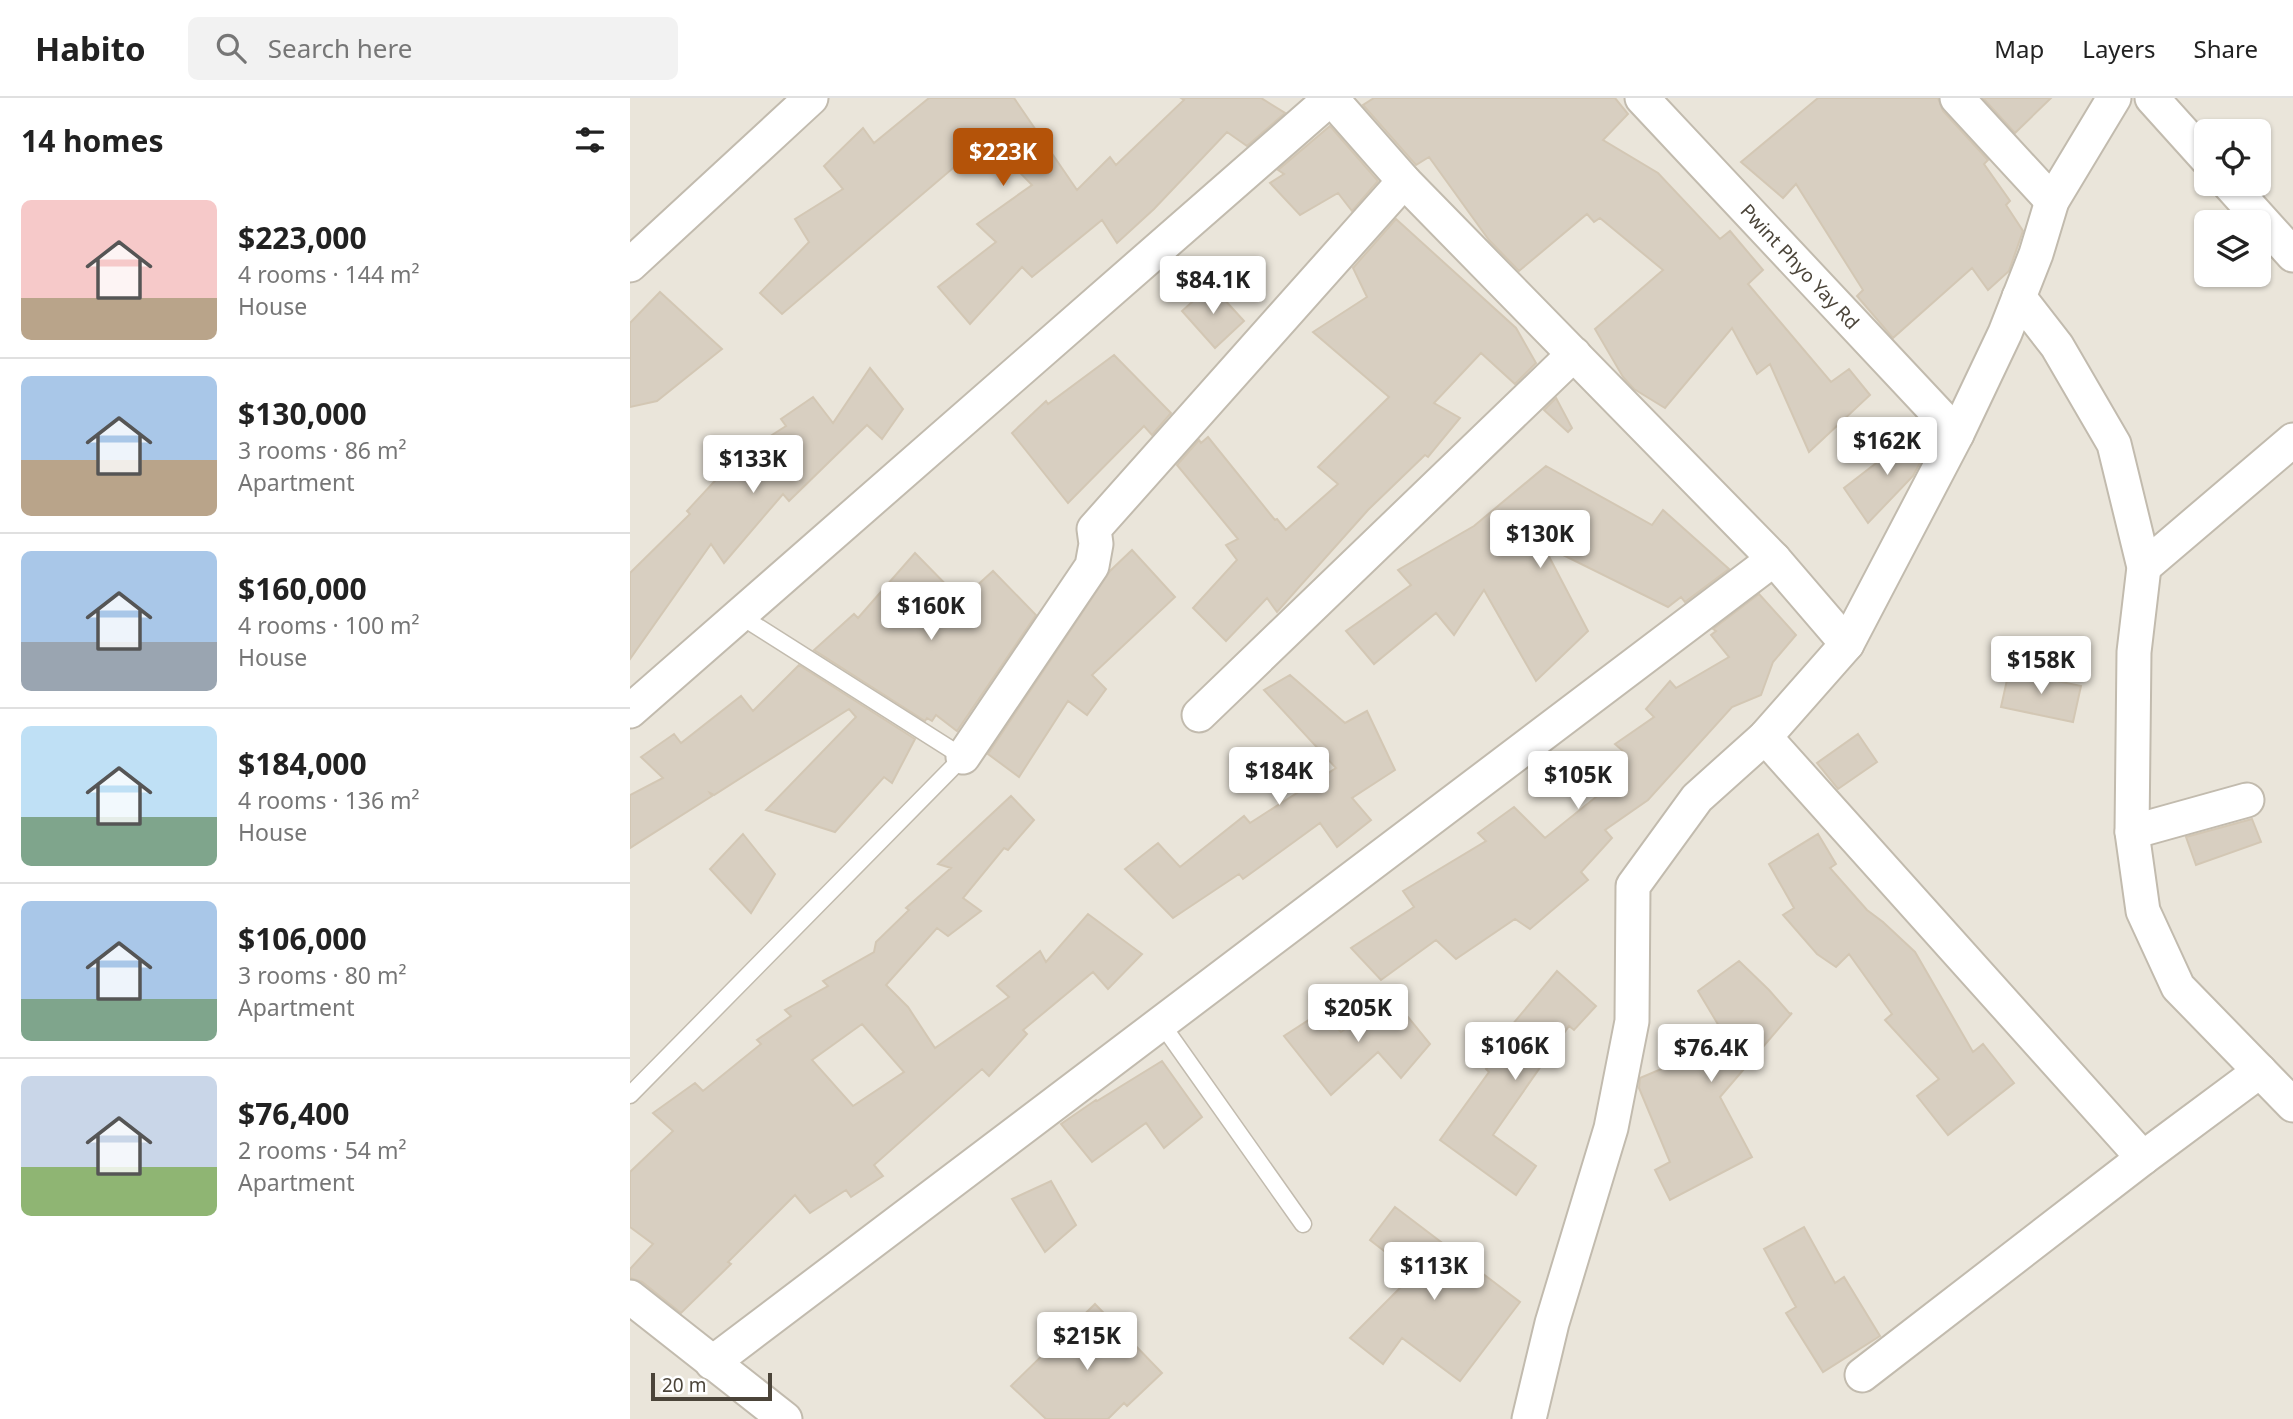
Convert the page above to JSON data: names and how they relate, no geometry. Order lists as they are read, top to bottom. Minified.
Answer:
{"streets":{"street":["Pwint Phyo Yay Rd"]},"scale_bar":"20 m","page":{"header":"Habito","search":"Search here","nav":["Map","Layers","Share"],"heading":"14 homes","price":["$223K","$84.1K","$162K","$133K","$130K","$160K","$158K","$184K","$105K","$205K","$106K","$76.4K","$113K","$215K"],"list":[{"name":"$223,000","note":"4 rooms · 144 m² · House"},{"name":"$130,000","note":"3 rooms · 86 m² · Apartment"},{"name":"$160,000","note":"4 rooms · 100 m² · House"},{"name":"$184,000","note":"4 rooms · 136 m² · House"},{"name":"$106,000","note":"3 rooms · 80 m² · Apartment"},{"name":"$76,400","note":"2 rooms · 54 m² · Apartment"}],"scale":"20 m"}}
